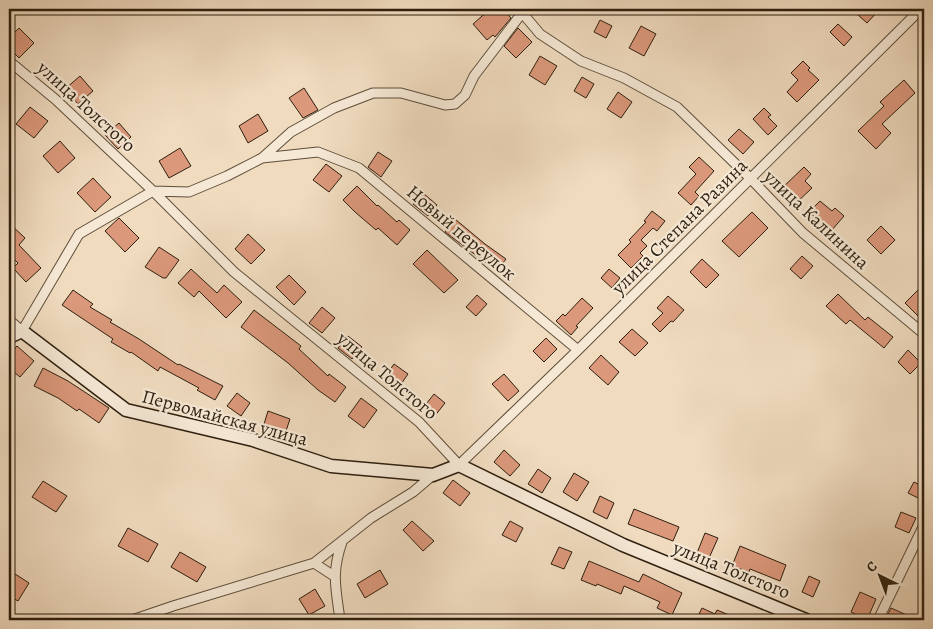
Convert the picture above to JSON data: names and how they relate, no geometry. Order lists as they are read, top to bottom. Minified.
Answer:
{"streets":{"main road":["улица Толстого","Первомайская улица"],"street":["улица Калинина","улица Степана Разина","Новый переулок"]},"crossings":[["улица Толстого","улица Степана Разина"],["улица Толстого","Первомайская улица"],["улица Калинина","улица Степана Разина"],["улица Степана Разина","Новый переулок"],["улица Степана Разина","Первомайская улица"]],"north":"top left"}
